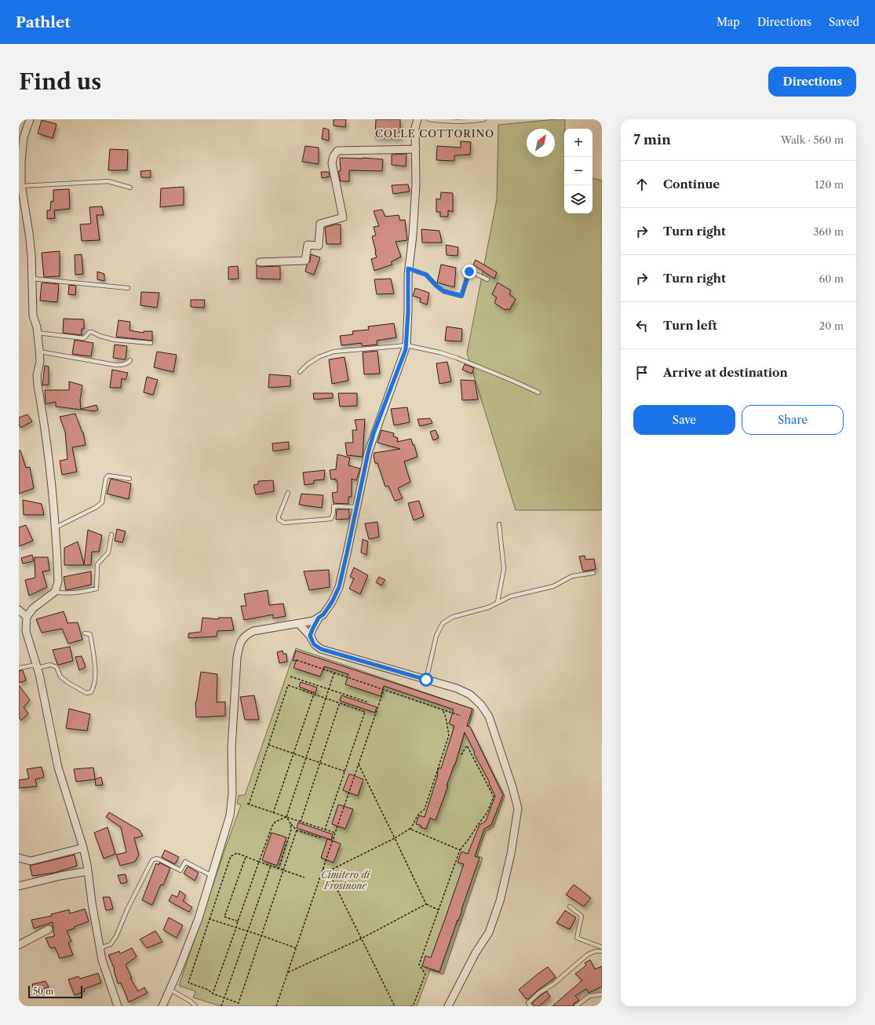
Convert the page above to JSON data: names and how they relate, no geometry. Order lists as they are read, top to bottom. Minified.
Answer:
{"districts":["COLLE COTTORINO"],"parks":["Cimitero di Frosinone"],"scale_bar":"50 m","north":"top right","page":{"header":"Pathlet","nav":["Map","Directions","Saved"],"buttons":["Directions",["Save","Share"]],"title":"Find us","heading":["7 min","Walk · 560 m"],"map_buttons":["+","−"],"list":[["Continue","120 m"],["Turn right","360 m"],["Turn right","60 m"],["Turn left","20 m"],"Arrive at destination"],"scale":"50 m"}}
